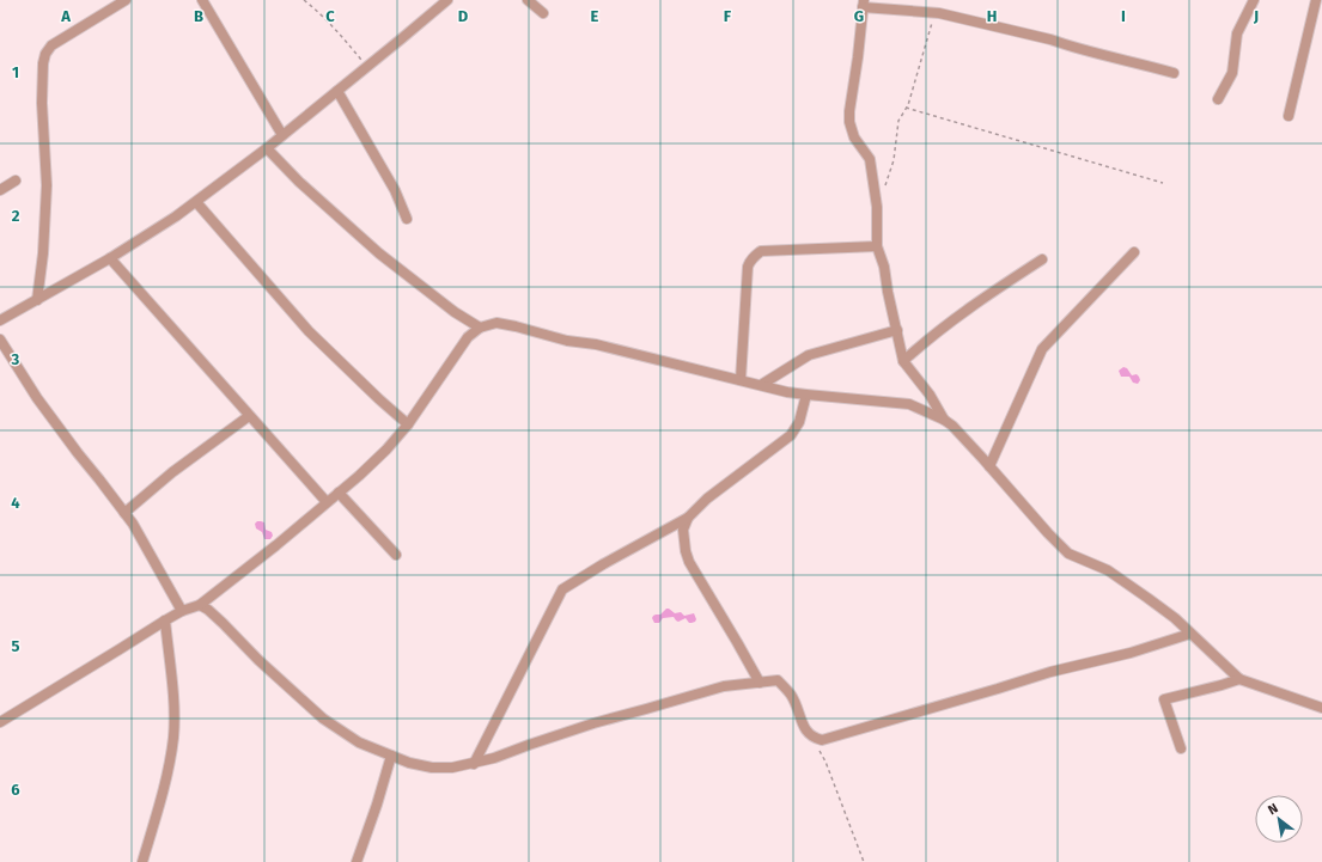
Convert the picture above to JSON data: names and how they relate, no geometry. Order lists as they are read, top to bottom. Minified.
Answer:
{"north":"top left","grid":{"columns":["A","B","C","D","E","F","G","H","I","J"],"rows":["1","2","3","4","5","6"]}}
